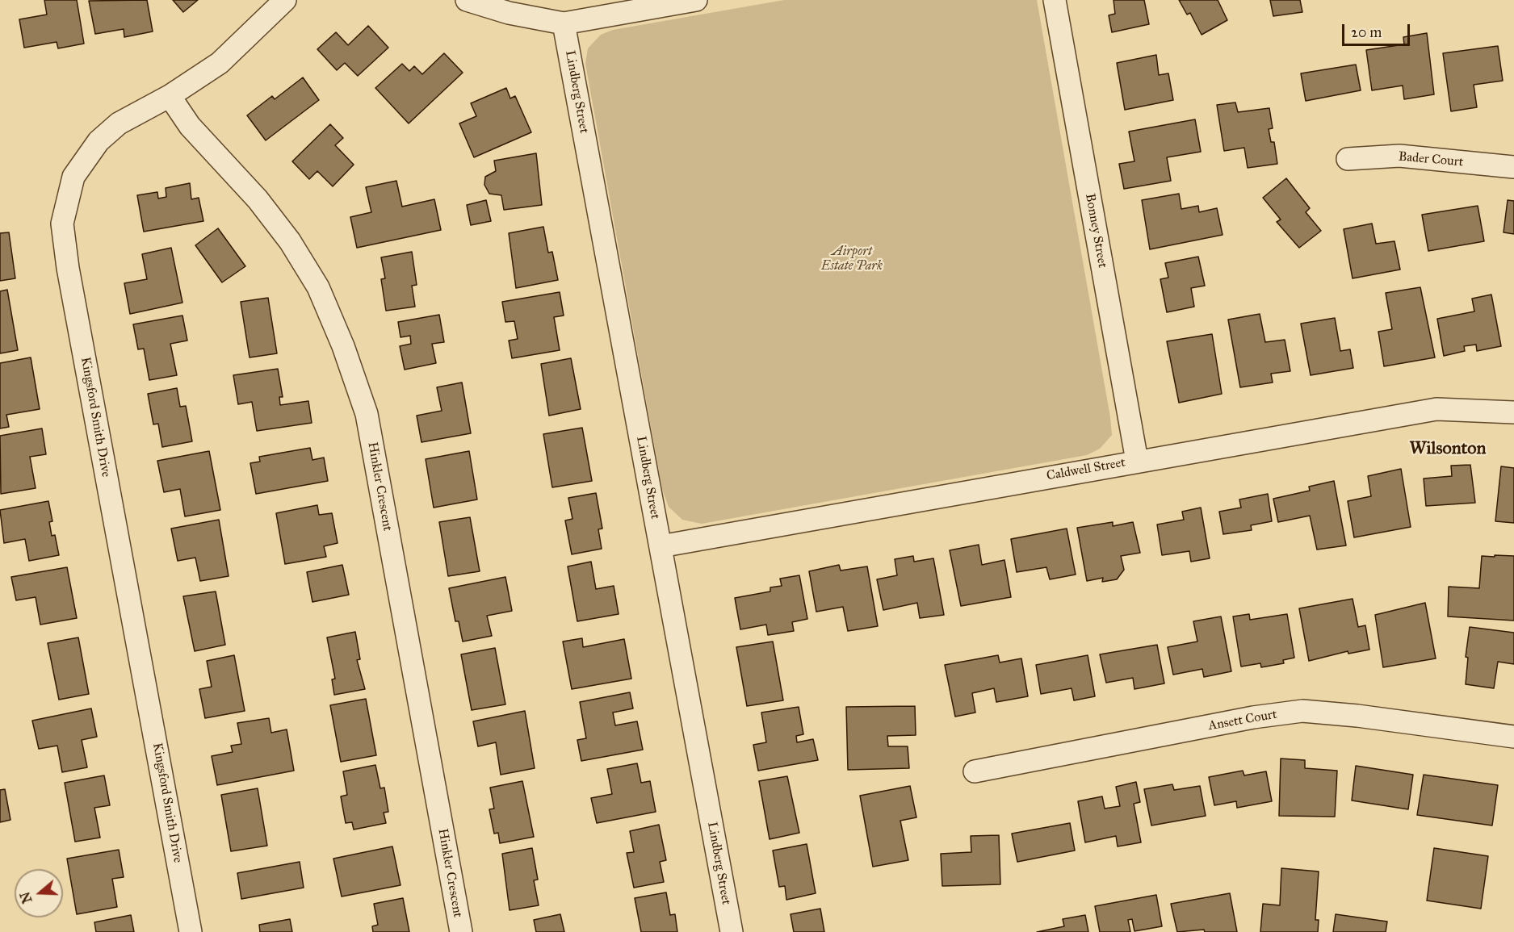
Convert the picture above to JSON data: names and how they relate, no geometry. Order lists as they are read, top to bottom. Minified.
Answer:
{"streets":{"street":["Lindberg Street","Bader Court","Bonney Street","Kingsford Smith Drive","Caldwell Street","Hinkler Crescent","Ansett Court"]},"crossings":[["Lindberg Street","Caldwell Street"],["Bonney Street","Caldwell Street"],["Kingsford Smith Drive","Hinkler Crescent"]],"districts":["Wilsonton"],"parks":["Airport Estate Park"],"scale_bar":"20 m","north":"left"}
